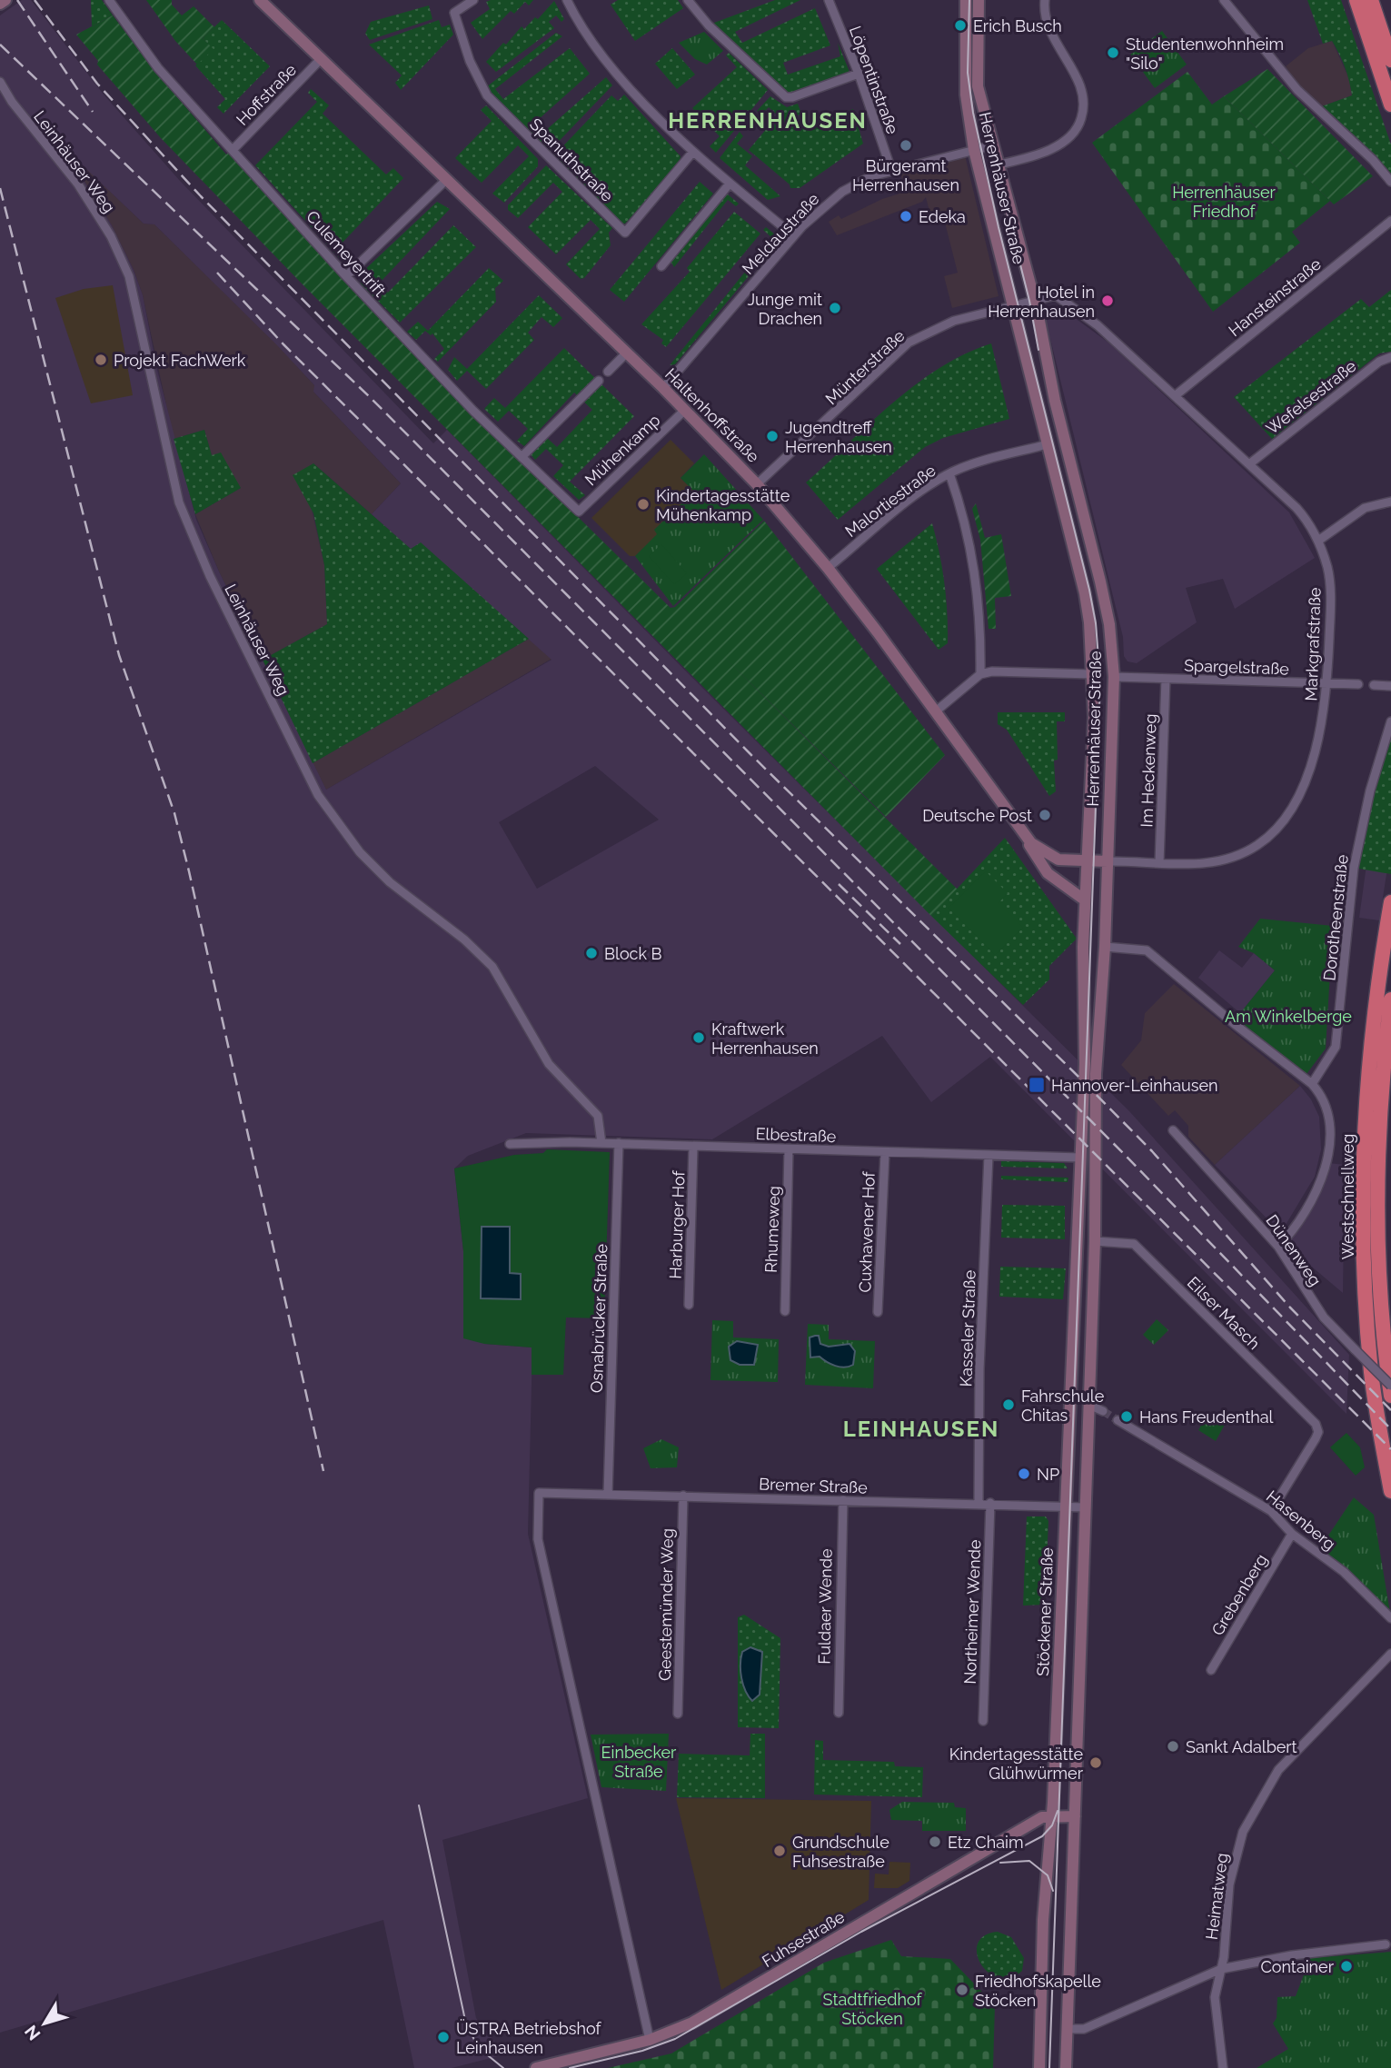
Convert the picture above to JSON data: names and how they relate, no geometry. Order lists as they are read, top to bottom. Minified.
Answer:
{"streets":{"highway":["Westschnellweg"],"street":["Löpentinstraße","Hoffstraße","Spanuthstraße","Leinhäuser Weg","Herrenhäuser Straße","Meldaustraße","Culemeyertrift","Hansteinstraße","Münterstraße","Wefelsestraße","Haltenhoffstraße","Mühenkamp","Malortiestraße","Markgrafstraße","Spargelstraße","Im Heckenweg","Dorotheenstraße","Elbestraße","Harburger Hof","Rhumeweg","Cuxhavener Hof","Dünenweg","Eilser Masch","Osnabrücker Straße","Kasseler Straße","Bremer Straße","Hasenberg","Grebenberg","Geestemünder Weg","Fuldaer Wende","Northeimer Wende","Stöckener Straße","Heimatweg","Fuhsestraße"]},"crossings":[["Löpentinstraße","Meldaustraße"],["Hoffstraße","Culemeyertrift"],["Hoffstraße","Haltenhoffstraße"],["Leinhäuser Weg","Elbestraße"],["Herrenhäuser Straße","Meldaustraße"],["Herrenhäuser Straße","Münterstraße"],["Herrenhäuser Straße","Haltenhoffstraße"],["Herrenhäuser Straße","Malortiestraße"],["Herrenhäuser Straße","Markgrafstraße"],["Herrenhäuser Straße","Spargelstraße"],["Herrenhäuser Straße","Elbestraße"],["Herrenhäuser Straße","Eilser Masch"],["Herrenhäuser Straße","Stöckener Straße"],["Meldaustraße","Haltenhoffstraße"],["Culemeyertrift","Mühenkamp"],["Hansteinstraße","Markgrafstraße"],["Münterstraße","Haltenhoffstraße"],["Wefelsestraße","Markgrafstraße"],["Haltenhoffstraße","Mühenkamp"],["Haltenhoffstraße","Malortiestraße"],["Haltenhoffstraße","Markgrafstraße"],["Markgrafstraße","Spargelstraße"],["Markgrafstraße","Im Heckenweg"],["Spargelstraße","Im Heckenweg"],["Elbestraße","Harburger Hof"],["Elbestraße","Rhumeweg"],["Elbestraße","Cuxhavener Hof"],["Elbestraße","Osnabrücker Straße"],["Elbestraße","Kasseler Straße"],["Elbestraße","Stöckener Straße"],["Eilser Masch","Hasenberg"],["Osnabrücker Straße","Bremer Straße"],["Kasseler Straße","Bremer Straße"],["Bremer Straße","Geestemünder Weg"],["Bremer Straße","Fuldaer Wende"],["Bremer Straße","Northeimer Wende"],["Bremer Straße","Stöckener Straße"],["Bremer Straße","Fuhsestraße"],["Hasenberg","Grebenberg"],["Stöckener Straße","Fuhsestraße"]],"districts":["HERRENHAUSEN","LEINHAUSEN"],"parks":["Herrenhäuser Friedhof","Am Winkelberge","Einbecker Straße","Stadtfriedhof Stöcken"],"places":{"other":["Erich Busch","Studentenwohnheim \"Silo\"","Bürgeramt Herrenhausen","Edeka","Hotel in Herrenhausen","Junge mit Drachen","Projekt FachWerk","Jugendtreff Herrenhausen","Kindertagesstätte Mühenkamp","Deutsche Post","Block B","Kraftwerk Herrenhausen","Fahrschule Chitas","Hans Freudenthal","NP","Sankt Adalbert","Kindertagesstätte Glühwürmer","Etz Chaim","Grundschule Fuhsestraße","Container","Friedhofskapelle Stöcken","ÜSTRA Betriebshof Leinhausen"],"transit":["Hannover-Leinhausen"]},"north":"bottom left"}
